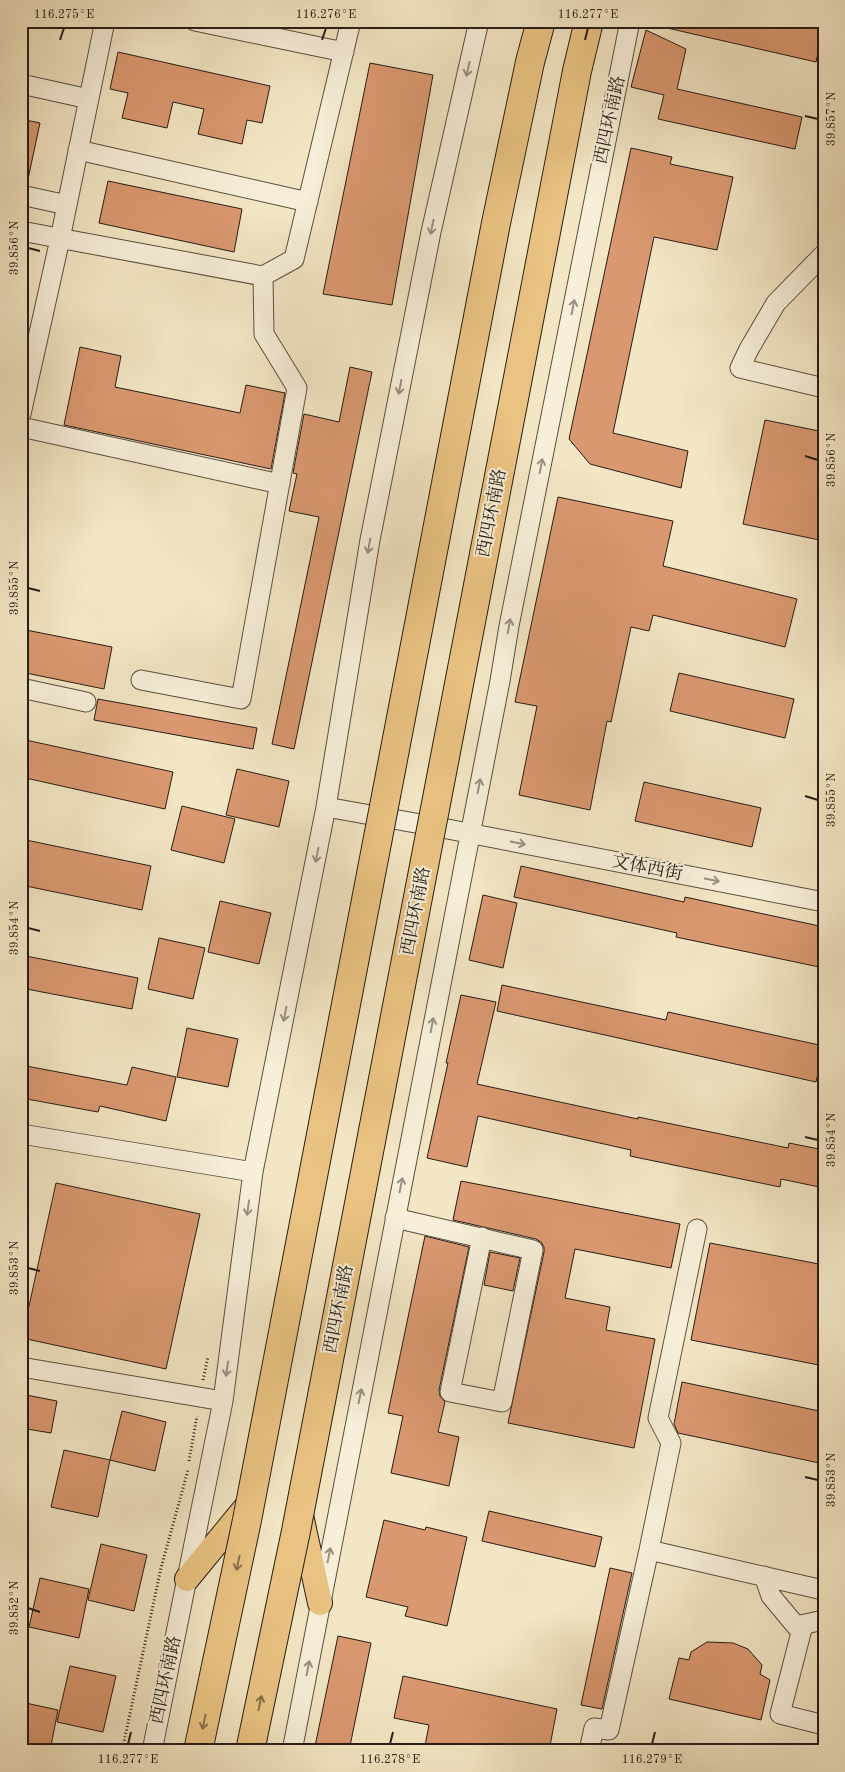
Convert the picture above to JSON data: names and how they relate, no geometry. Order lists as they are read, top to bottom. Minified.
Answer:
{"streets":{"highway":["西四环南路"],"street":["文体西街"]},"crossings":[["西四环南路","文体西街"]],"one_way":["文体西街"],"coordinates":["116.275°E","116.276°E","116.277°E","39.857°N","39.856°N","39.855°N","39.854°N","39.853°N","39.852°N","116.278°E","116.279°E"]}
